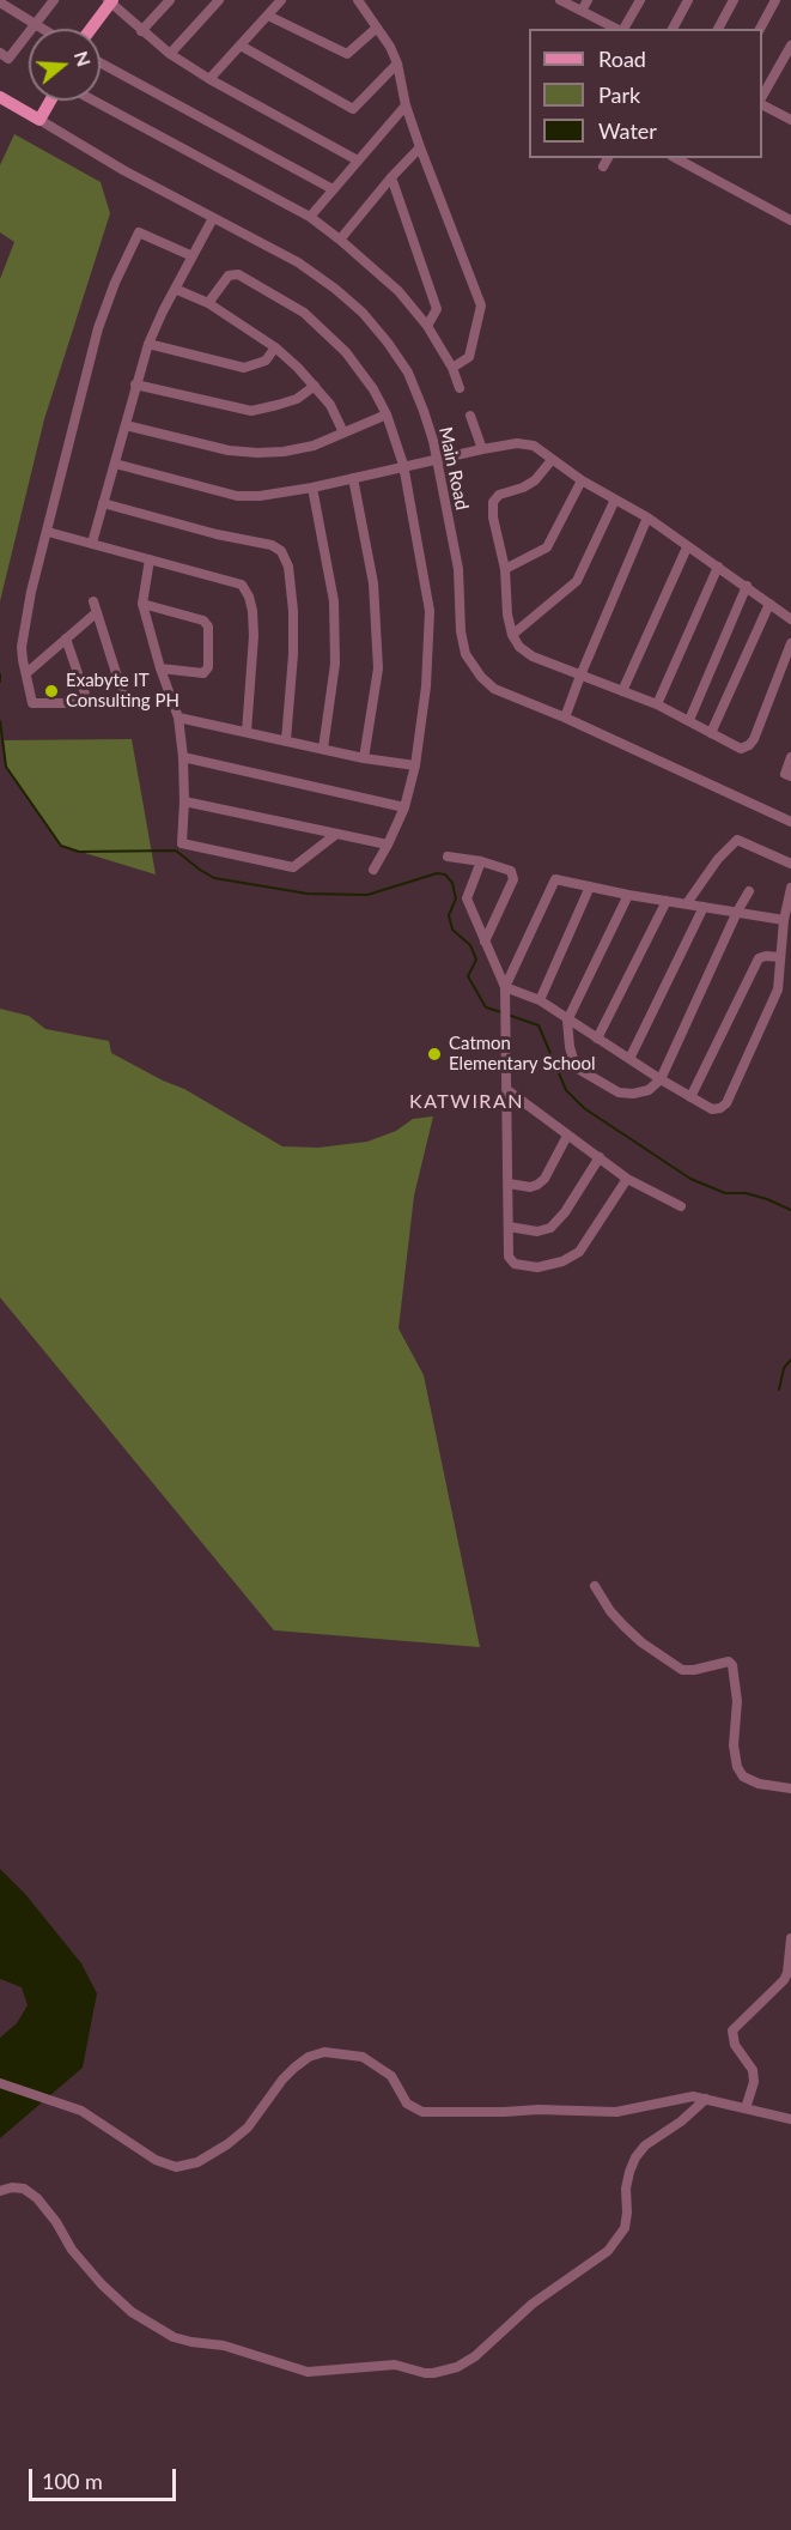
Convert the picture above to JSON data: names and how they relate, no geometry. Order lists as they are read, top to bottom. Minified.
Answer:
{"streets":{"street":["Main Road"]},"districts":["KATWIRAN"],"places":["Exabyte IT Consulting PH","Catmon Elementary School"],"legend":["Road","Park","Water"],"scale_bar":"100 m","north":"right"}
